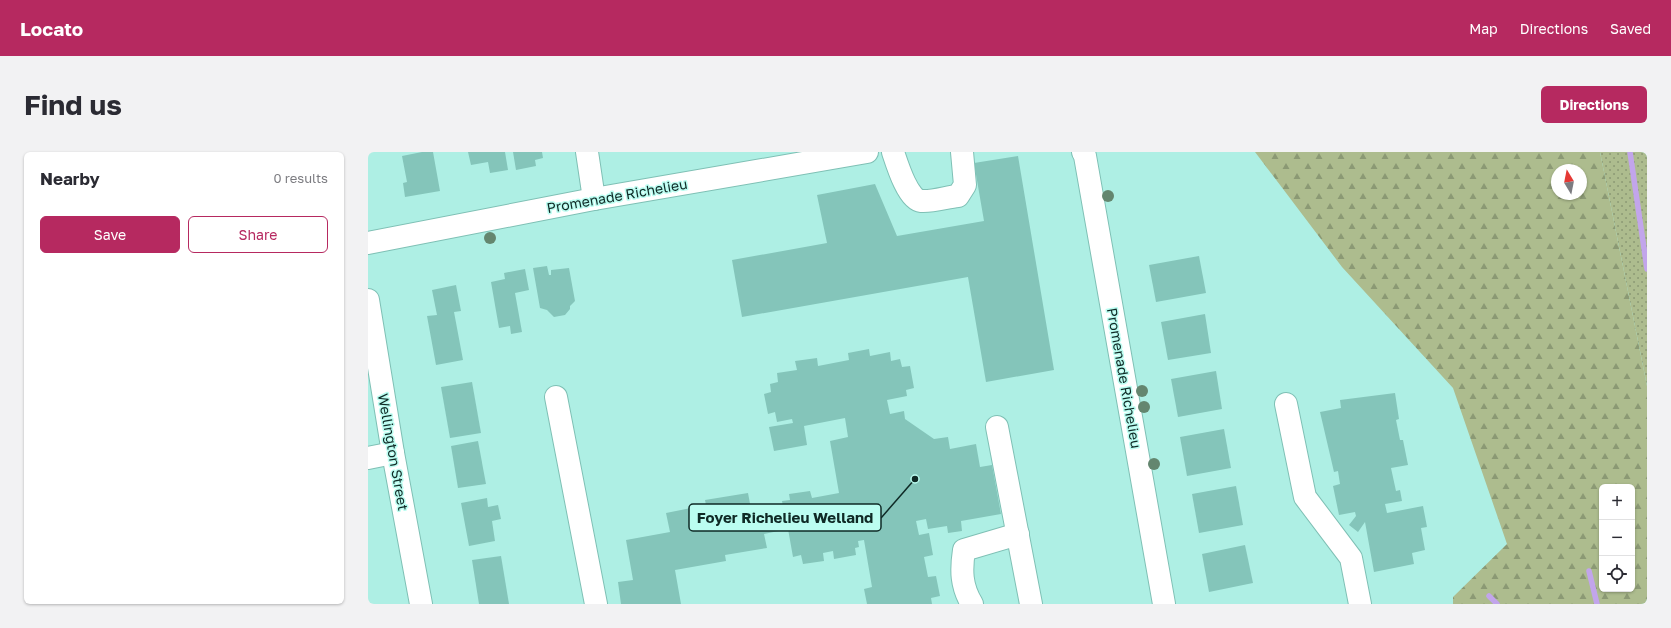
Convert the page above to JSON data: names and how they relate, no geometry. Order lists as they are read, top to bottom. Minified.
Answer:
{"streets":{"street":["Promenade Richelieu","Wellington Street"]},"places":["Foyer Richelieu Welland"],"north":"top","page":{"header":"Locato","nav":["Map","Directions","Saved"],"buttons":["Directions",["Save","Share"]],"title":"Find us","heading":["Nearby","0 results"],"map_buttons":["+","−"]}}
